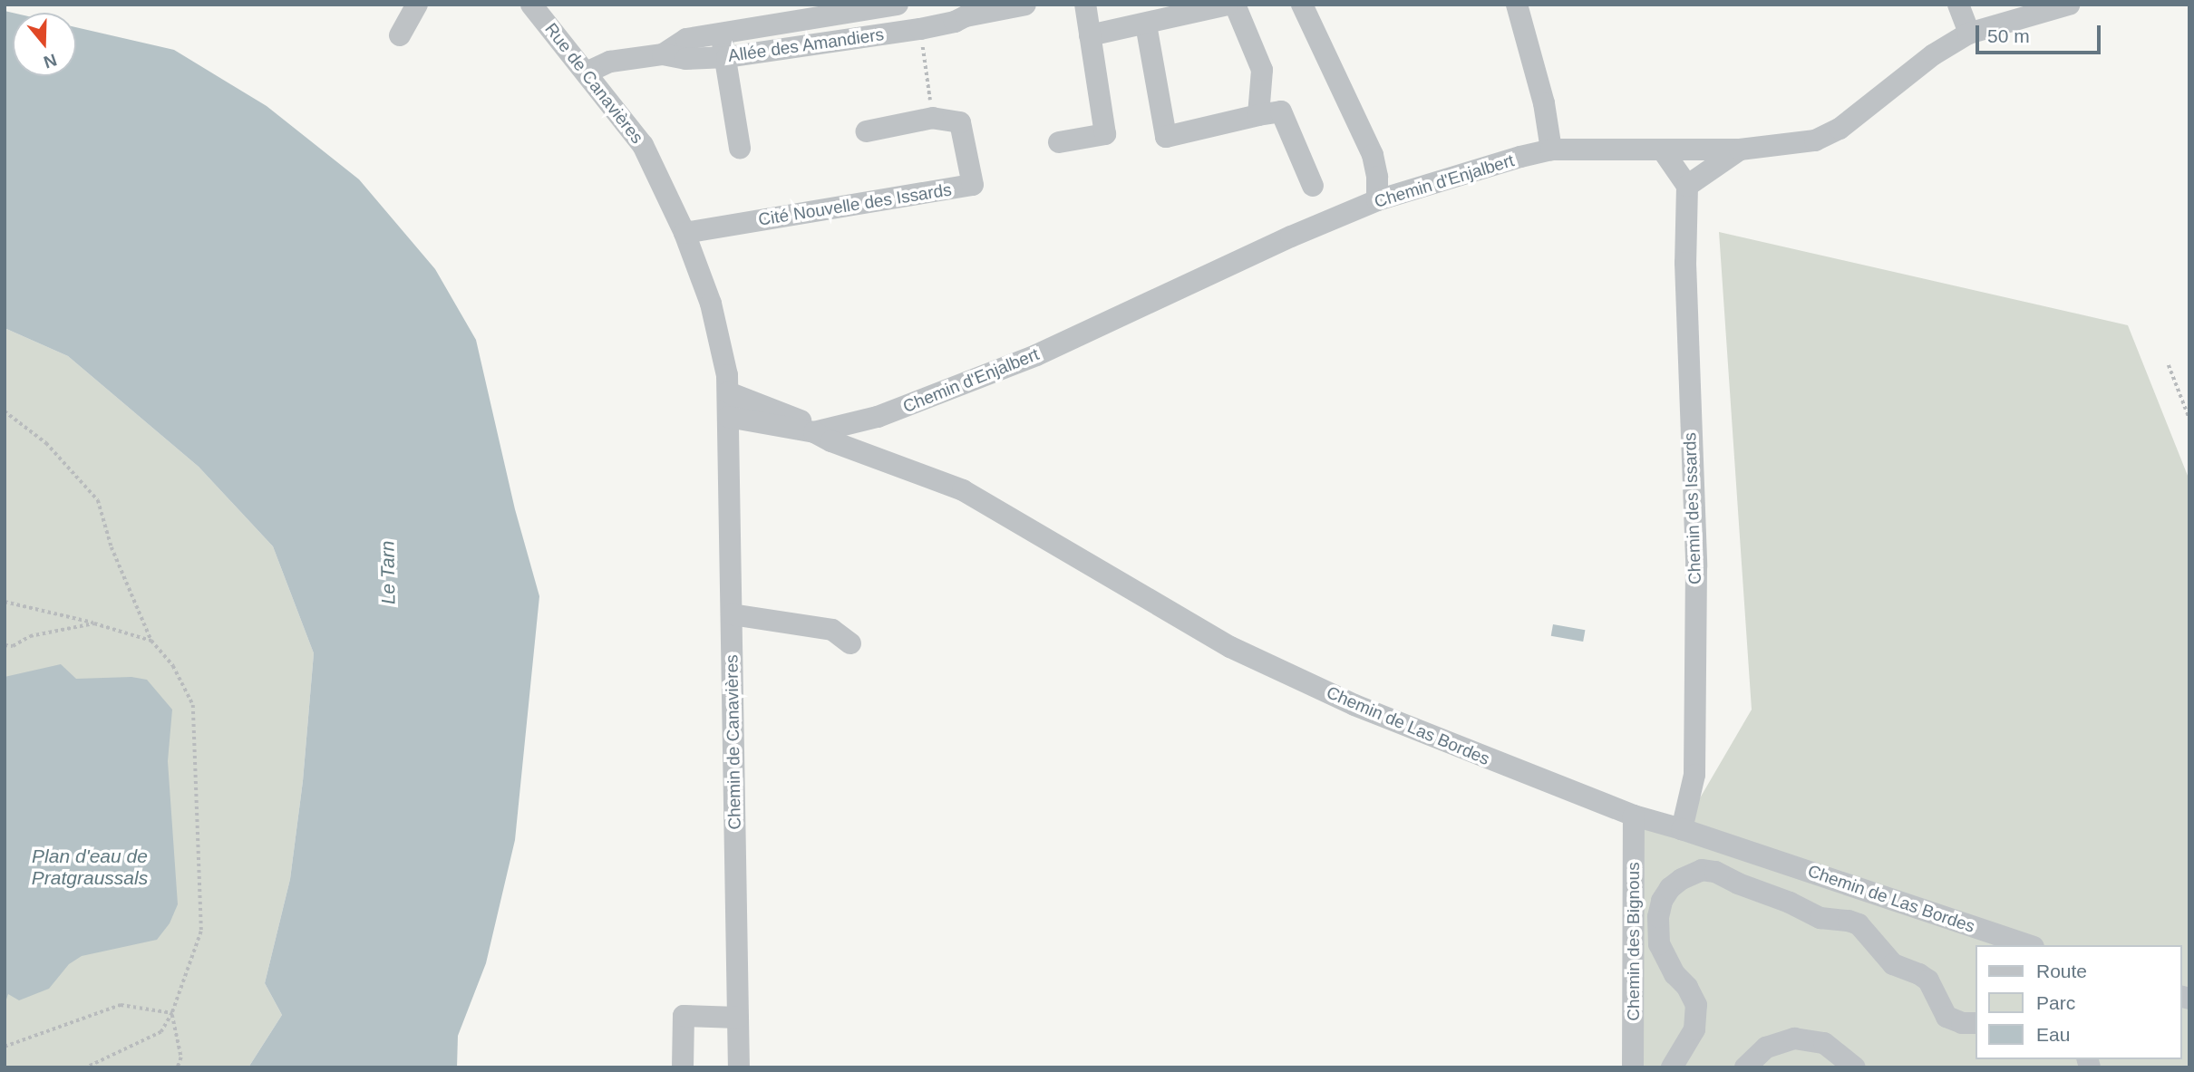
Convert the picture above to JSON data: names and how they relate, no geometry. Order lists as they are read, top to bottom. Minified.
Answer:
{"streets":{"street":["Allée des Amandiers","Rue de Canavières","Chemin d'Enjalbert","Cité Nouvelle des Issards","Chemin des Issards","Chemin de Las Bordes","Chemin de Canavières","Chemin des Bignous"]},"crossings":[["Allée des Amandiers","Rue de Canavières"],["Rue de Canavières","Chemin d'Enjalbert"],["Rue de Canavières","Cité Nouvelle des Issards"],["Rue de Canavières","Chemin de Canavières"],["Chemin d'Enjalbert","Chemin de Las Bordes"],["Chemin d'Enjalbert","Chemin de Canavières"],["Chemin des Issards","Chemin de Las Bordes"],["Chemin de Las Bordes","Chemin des Bignous"]],"water":["Le Tarn","Plan d'eau de Pratgraussals"],"legend":["Route","Parc","Eau"],"scale_bar":"50 m","north":"bottom"}
